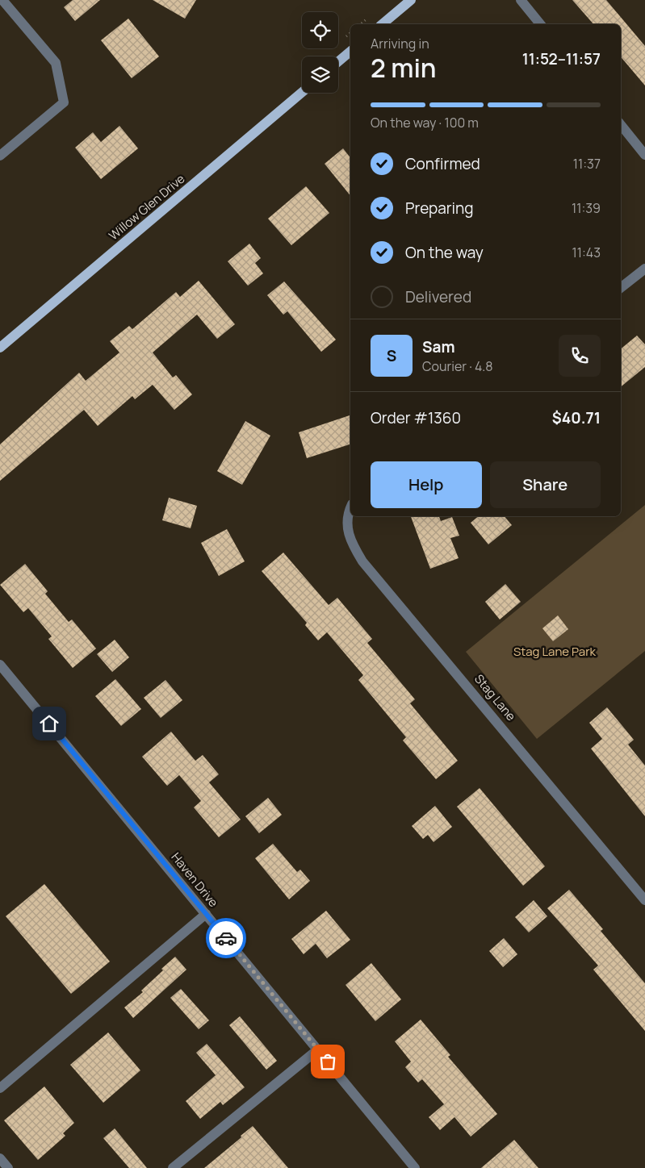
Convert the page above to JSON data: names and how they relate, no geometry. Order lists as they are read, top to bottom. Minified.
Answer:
{"streets":{"main road":["Willow Glen Drive"],"street":["Stag Lane","Haven Drive"]},"parks":["Stag Lane Park"],"page":{"heading":["2 min","Arriving in","11:52–11:57"],"panel":["Sam","Courier · 4.8","Order #1360","$40.71"],"bar":"On the way · 100 m","list":[["Confirmed","11:37"],["Preparing","11:39"],["On the way","11:43"],"Delivered"],"round":"S","buttons":["Help","Share"]}}
